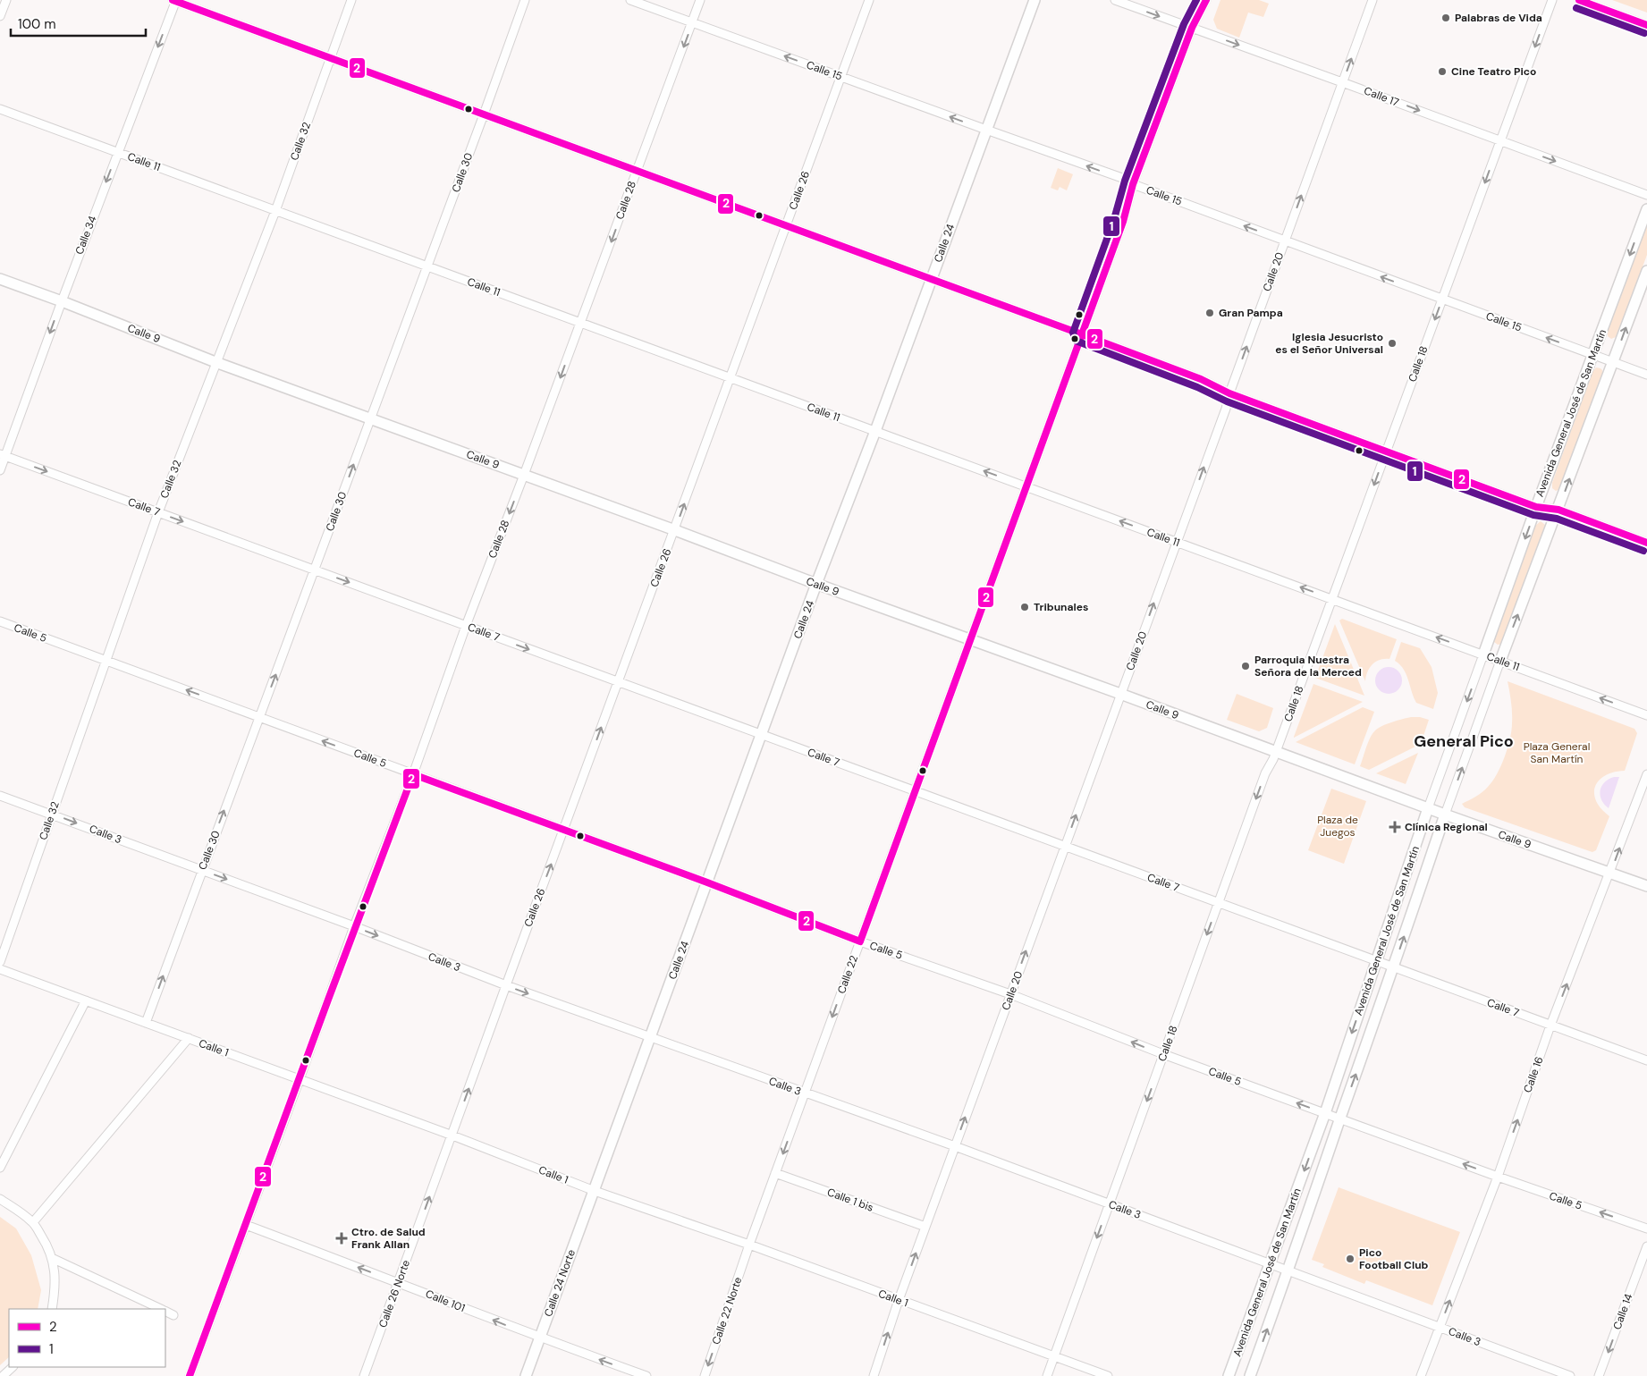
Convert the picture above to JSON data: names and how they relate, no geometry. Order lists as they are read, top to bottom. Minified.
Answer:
{"streets":{"main road":["Calle 24","Calle 9","Avenida General José de San Martín","Calle 24 Norte"],"street":["Calle 15","Calle 17","Calle 32","Calle 11","Calle 30","Calle 26","Calle 28","Calle 34","Calle 20","Calle 18","Calle 7","Calle 5","Calle 3","Calle 22","Calle 1","Calle 16","Calle 1 bis","Calle 26 Norte","Calle 101","Calle 22 Norte","Calle 14"]},"crossings":[["Calle 15","Calle 26"],["Calle 15","Calle 28"],["Calle 15","Calle 24"],["Calle 15","Calle 20"],["Calle 15","Calle 18"],["Calle 15","Avenida General José de San Martín"],["Calle 15","Calle 22"],["Calle 17","Calle 20"],["Calle 17","Calle 18"],["Calle 17","Calle 22"],["Calle 32","Calle 11"],["Calle 32","Calle 9"],["Calle 32","Calle 7"],["Calle 32","Calle 5"],["Calle 32","Calle 3"],["Calle 11","Calle 30"],["Calle 11","Calle 26"],["Calle 11","Calle 28"],["Calle 11","Calle 34"],["Calle 11","Calle 24"],["Calle 11","Calle 20"],["Calle 11","Calle 18"],["Calle 11","Avenida General José de San Martín"],["Calle 11","Calle 22"],["Calle 30","Calle 9"],["Calle 30","Calle 7"],["Calle 30","Calle 5"],["Calle 30","Calle 3"],["Calle 30","Calle 1"],["Calle 26","Calle 9"],["Calle 26","Calle 7"],["Calle 26","Calle 5"],["Calle 26","Calle 3"],["Calle 26","Calle 1"],["Calle 26","Calle 26 Norte"],["Calle 28","Calle 9"],["Calle 28","Calle 7"],["Calle 28","Calle 5"],["Calle 28","Calle 3"],["Calle 28","Calle 1"],["Calle 28","Calle 101"],["Calle 34","Calle 9"],["Calle 34","Calle 7"],["Calle 24","Calle 9"],["Calle 24","Calle 7"],["Calle 24","Calle 5"],["Calle 24","Calle 3"],["Calle 24","Calle 1"],["Calle 24","Calle 24 Norte"],["Calle 20","Calle 9"],["Calle 20","Calle 7"],["Calle 20","Calle 5"],["Calle 20","Calle 3"],["Calle 20","Calle 1"],["Calle 20","Calle 1 bis"],["Calle 9","Calle 18"],["Calle 9","Avenida General José de San Martín"],["Calle 9","Calle 22"],["Calle 9","Calle 16"],["Calle 18","Calle 7"],["Calle 18","Calle 5"],["Calle 18","Calle 3"],["Calle 18","Calle 1"],["Avenida General José de San Martín","Calle 7"],["Avenida General José de San Martín","Calle 5"],["Avenida General José de San Martín","Calle 3"],["Calle 7","Calle 22"],["Calle 7","Calle 16"],["Calle 5","Calle 22"],["Calle 5","Calle 16"],["Calle 3","Calle 22"],["Calle 3","Calle 16"],["Calle 22","Calle 1"],["Calle 22","Calle 1 bis"],["Calle 22","Calle 22 Norte"],["Calle 1","Calle 24 Norte"],["Calle 1","Calle 26 Norte"],["Calle 1","Calle 22 Norte"],["Calle 24 Norte","Calle 101"],["Calle 26 Norte","Calle 101"]],"one_way":["Calle 15","Calle 17","Calle 11","Calle 30","Calle 26","Calle 28","Calle 34","Calle 20","Calle 18","Calle 7","Calle 5","Calle 3","Calle 16","Calle 26 Norte","Calle 101","Calle 22 Norte","Calle 14"],"districts":["General Pico"],"parks":["Plaza General San Martín","Plaza de Juegos"],"places":{"other":["Palabras de Vida","Cine Teatro Pico","Gran Pampa","Iglesia Jesucristo es el Señor Universal","Tribunales","Parroquia Nuestra Señora de la Merced","Pico Football Club"],"health":["Clínica Regional","Ctro. de Salud Frank Allan"]},"lines":["transit line 2","transit line 1"],"legend":["2","1"],"scale_bar":"100 m"}
